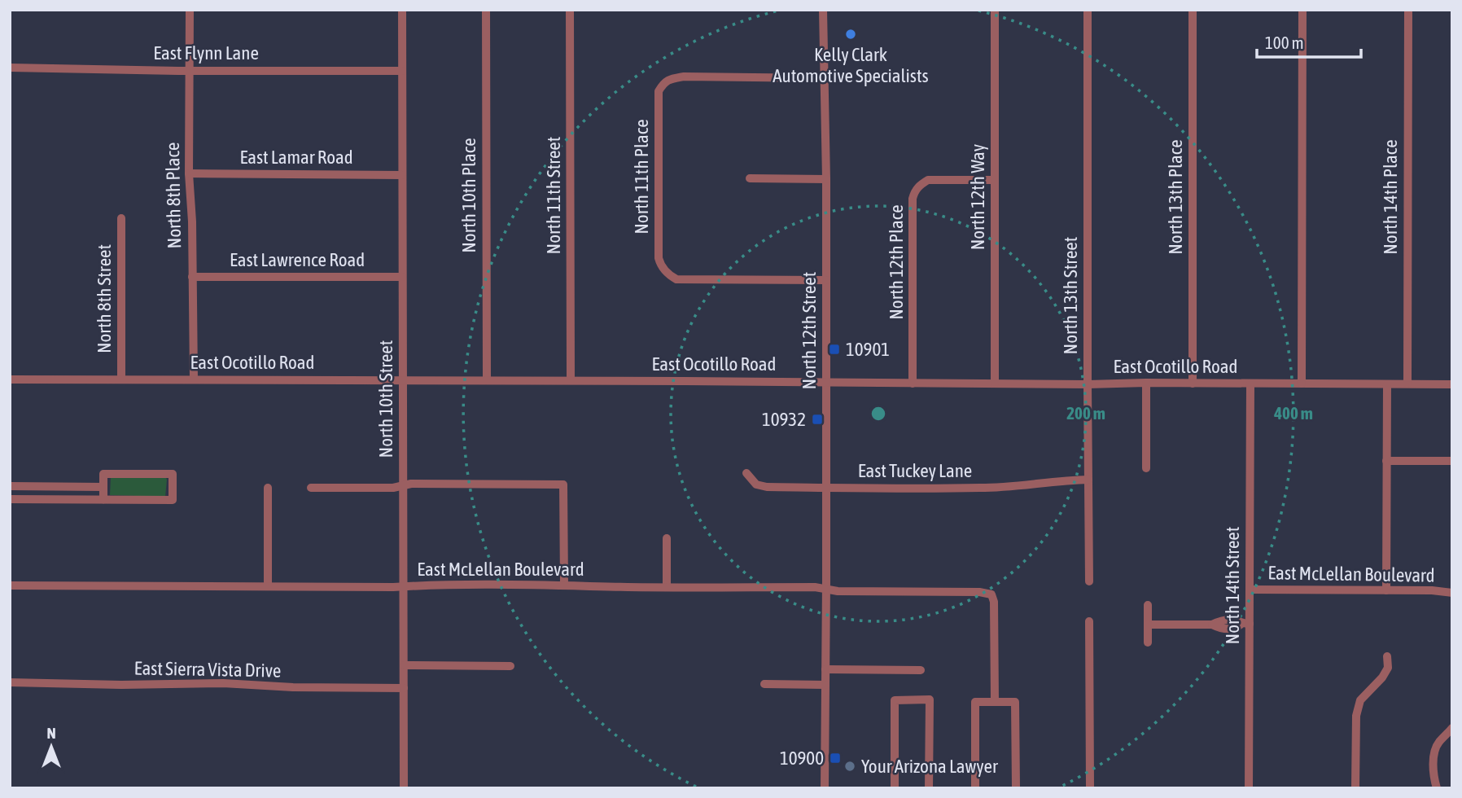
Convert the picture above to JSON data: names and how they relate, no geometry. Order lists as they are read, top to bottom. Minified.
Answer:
{"streets":{"street":["East Flynn Lane","East Lamar Road","North 11th Place","North 8th Place","North 10th Place","North 11th Street","North 12th Way","North 13th Place","North 14th Place","East Lawrence Road","North 12th Place","North 13th Street","North 8th Street","North 12th Street","East Ocotillo Road","North 10th Street","East Tuckey Lane","East McLellan Boulevard","North 14th Street","East Sierra Vista Drive"]},"crossings":[["East Flynn Lane","North 8th Place"],["East Flynn Lane","North 10th Street"],["East Lamar Road","North 8th Place"],["East Lamar Road","North 10th Street"],["North 11th Place","North 12th Street"],["North 8th Place","East Lawrence Road"],["North 8th Place","East Ocotillo Road"],["North 10th Place","East Ocotillo Road"],["North 11th Street","East Ocotillo Road"],["North 12th Way","North 12th Place"],["North 12th Way","East Ocotillo Road"],["North 13th Place","East Ocotillo Road"],["North 14th Place","East Ocotillo Road"],["East Lawrence Road","North 10th Street"],["North 12th Place","East Ocotillo Road"],["North 13th Street","East Ocotillo Road"],["North 13th Street","East Tuckey Lane"],["North 8th Street","East Ocotillo Road"],["North 12th Street","East Ocotillo Road"],["North 12th Street","East Tuckey Lane"],["North 12th Street","East McLellan Boulevard"],["East Ocotillo Road","North 10th Street"],["East Ocotillo Road","North 14th Street"],["North 10th Street","East McLellan Boulevard"],["North 10th Street","East Sierra Vista Drive"],["East McLellan Boulevard","North 14th Street"]],"places":{"other":["Kelly Clark Automotive Specialists","Your Arizona Lawyer"],"transit":["10901","10932","10900"]},"scale_bar":"100 m","north":"top","rings":["200 m","400 m"]}
